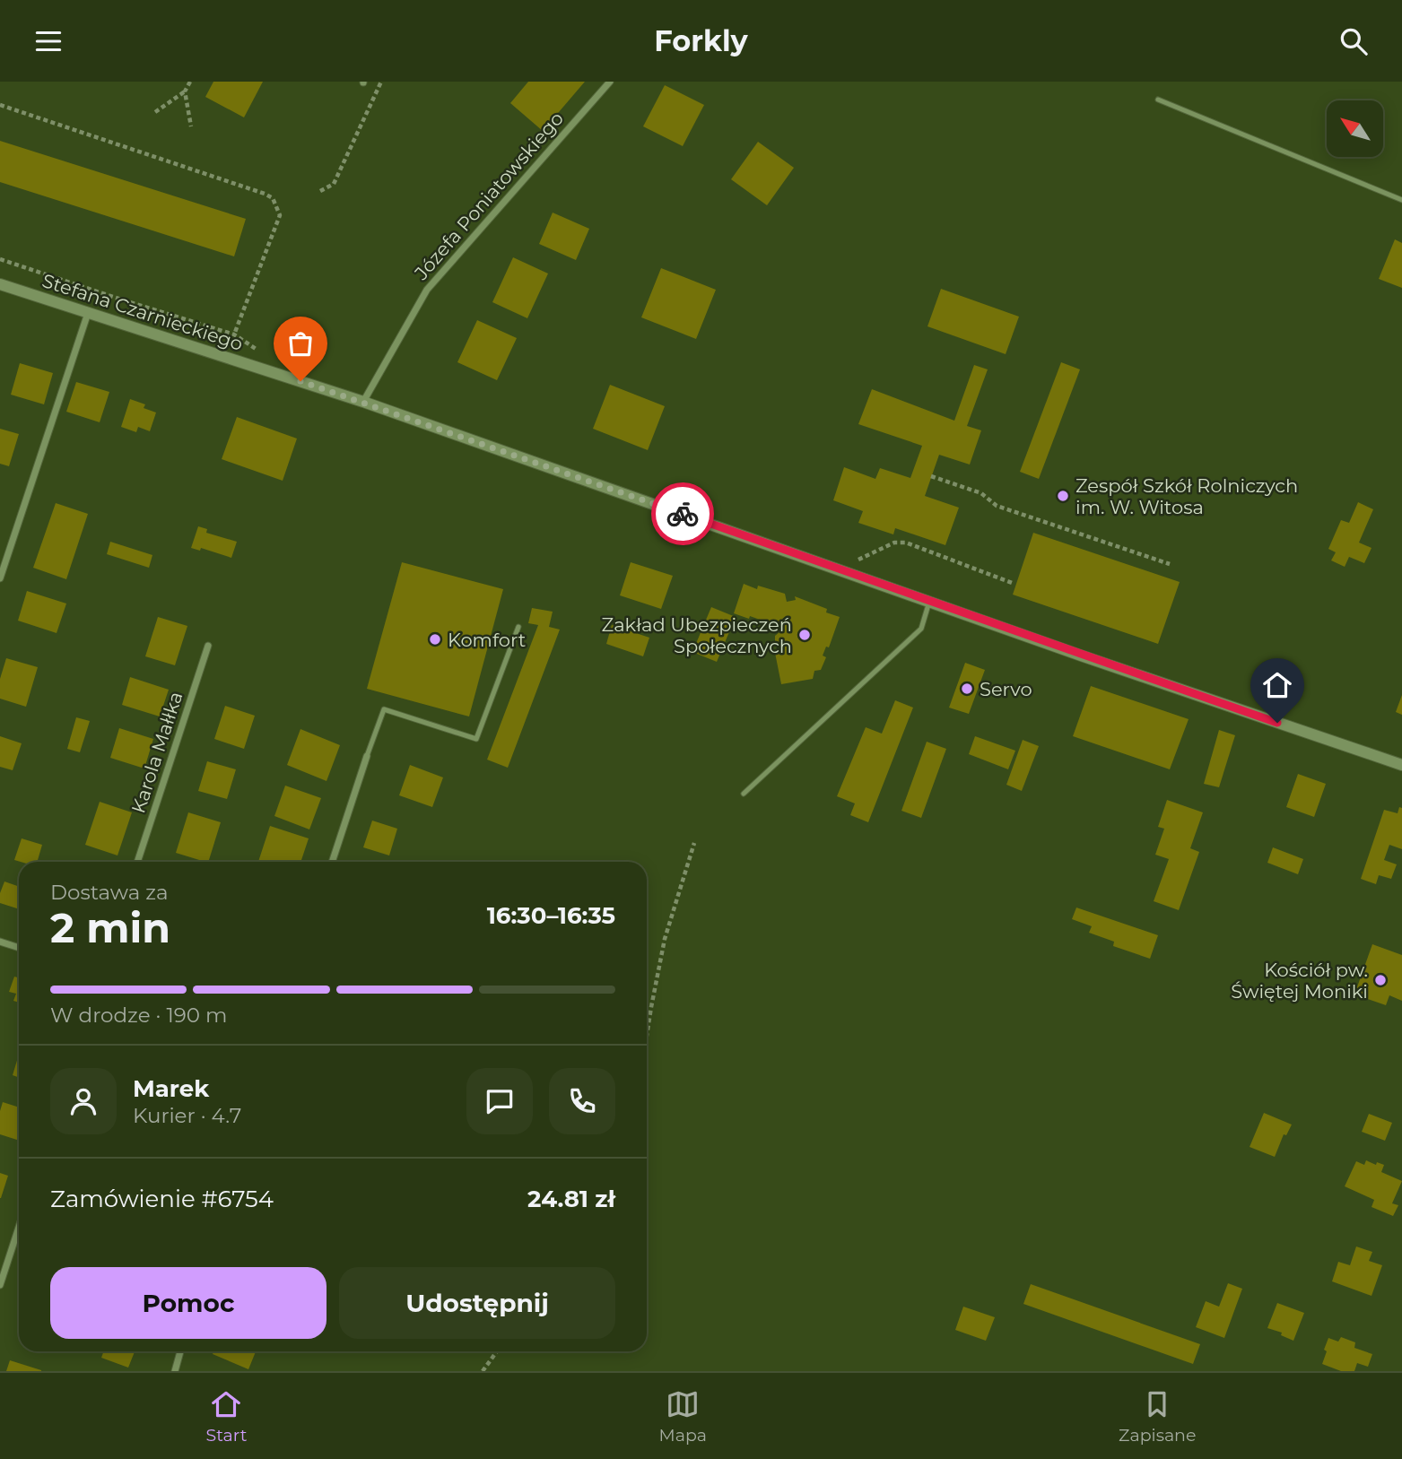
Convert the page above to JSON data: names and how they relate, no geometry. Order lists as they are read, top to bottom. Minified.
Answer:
{"streets":{"street":["Józefa Poniatowskiego","Stefana Czarnieckiego","Karola Małłka"]},"crossings":[["Józefa Poniatowskiego","Stefana Czarnieckiego"]],"places":["Zespół Szkół Rolniczych im. W. Witosa","Zakład Ubezpieczeń Społecznych","Komfort","Servo","Kościół pw. Świętej Moniki"],"north":"top left","page":{"header":"Forkly","heading":["2 min","Dostawa za","16:30–16:35"],"panel":["Marek","Kurier · 4.7","Zamówienie #6754","24.81 zł"],"bar":"W drodze · 190 m","buttons":["Pomoc","Udostępnij"],"tabs":["Start","Mapa","Zapisane"]}}
